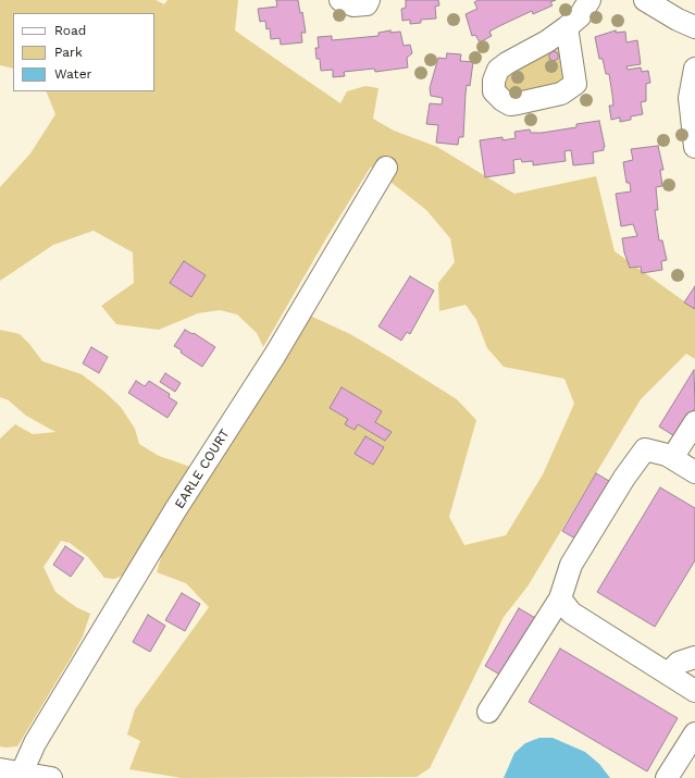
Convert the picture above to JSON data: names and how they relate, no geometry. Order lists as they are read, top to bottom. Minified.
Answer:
{"streets":{"street":["EARLE COURT"]},"legend":["Road","Park","Water"]}
